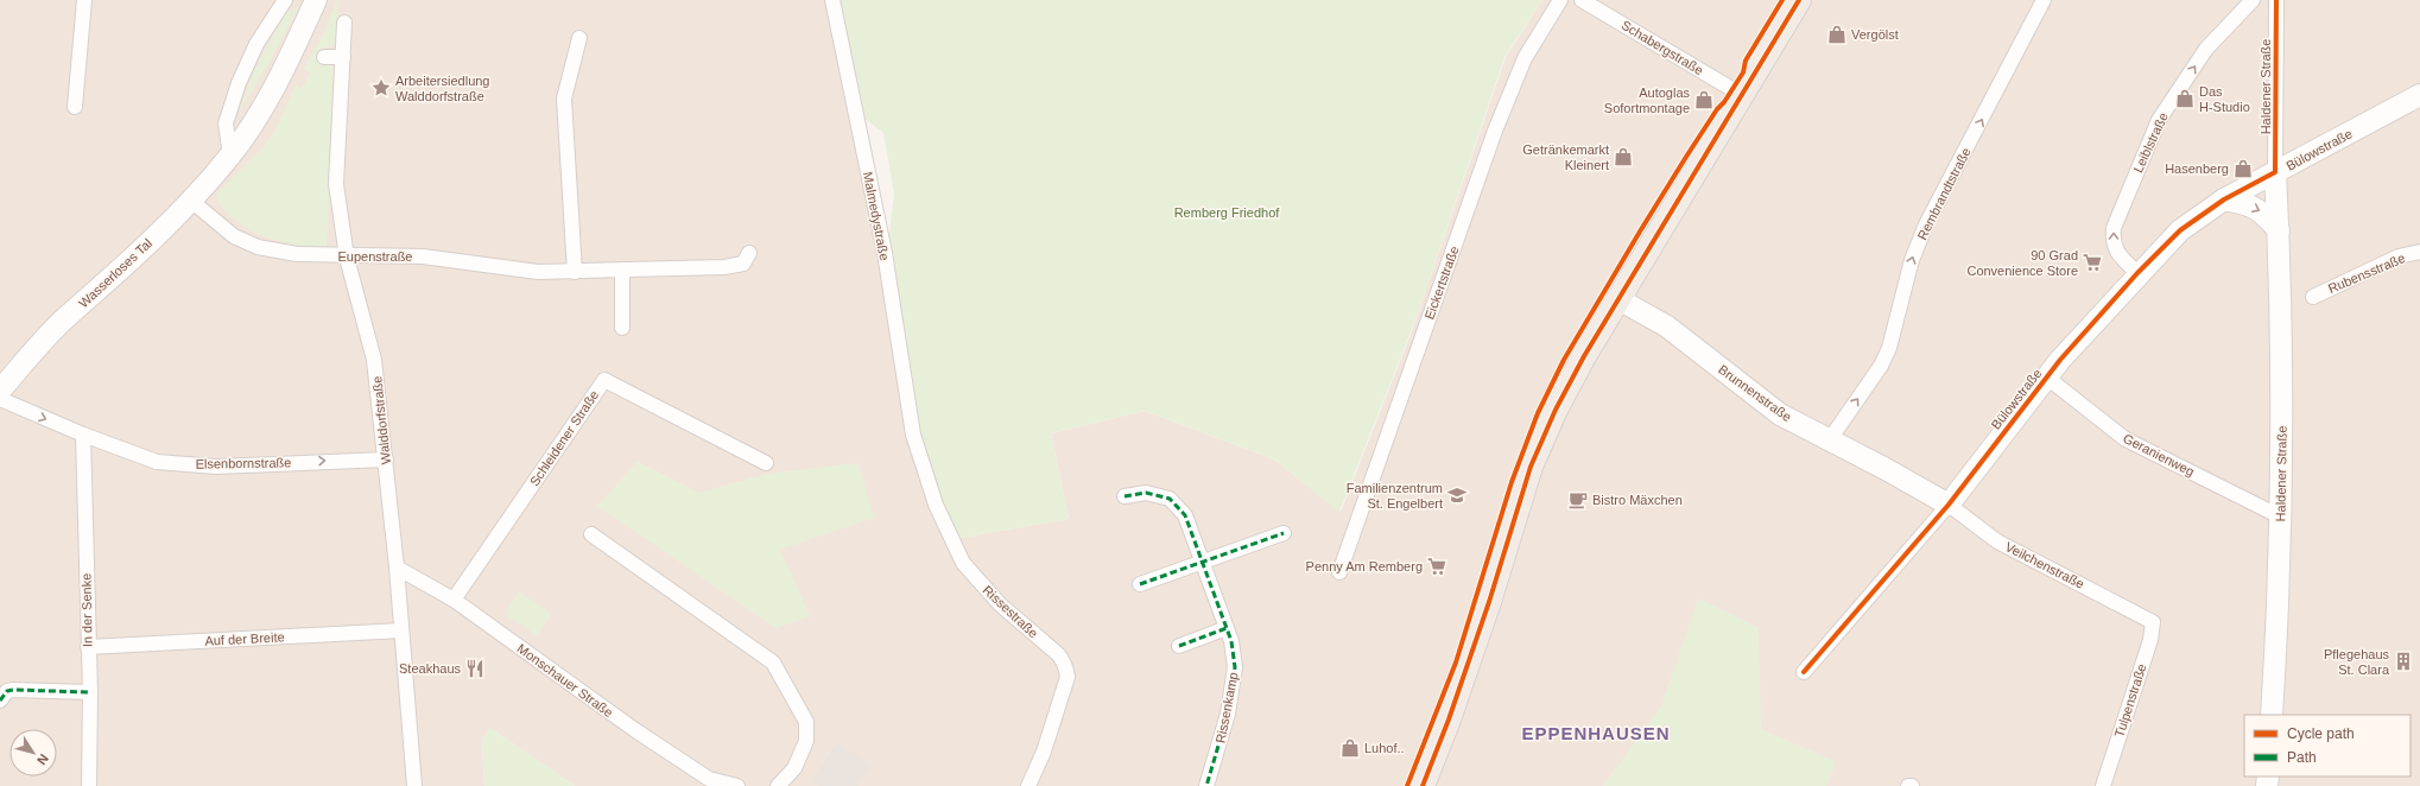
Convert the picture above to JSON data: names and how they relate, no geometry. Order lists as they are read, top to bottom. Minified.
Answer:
{"streets":{"main road":["Haldener Straße","Bülowstraße","Wasserloses Tal","Brunnenstraße"],"street":["Schabergstraße","Leiblstraße","Rembrandtstraße","Malmedystraße","Eupenstraße","Rubensstraße","Eickertstraße","Walddorfstraße","Schleidener Straße","Geranienweg","Elsenbornstraße","Veilchenstraße","In der Senke","Rissestraße","Auf der Breite","Monschauer Straße","Tulpenstraße","Rissenkamp"]},"crossings":[["Haldener Straße","Bülowstraße"],["Haldener Straße","Geranienweg"],["Leiblstraße","Bülowstraße"],["Bülowstraße","Brunnenstraße"],["Bülowstraße","Geranienweg"],["Bülowstraße","Veilchenstraße"],["Rembrandtstraße","Brunnenstraße"],["Malmedystraße","Rissestraße"],["Eupenstraße","Wasserloses Tal"],["Eupenstraße","Walddorfstraße"],["Brunnenstraße","Veilchenstraße"],["Walddorfstraße","Elsenbornstraße"],["Walddorfstraße","Auf der Breite"],["Walddorfstraße","Monschauer Straße"],["Schleidener Straße","Monschauer Straße"],["Elsenbornstraße","In der Senke"],["Veilchenstraße","Tulpenstraße"],["In der Senke","Auf der Breite"]],"one_way":["Leiblstraße","Rembrandtstraße","Elsenbornstraße"],"districts":["EPPENHAUSEN"],"parks":["Remberg Friedhof"],"places":{"shop":["Vergölst","Das H-Studio","Autoglas Sofortmontage","Getränkemarkt Kleinert","Hasenberg","Luhof.."],"place":["Arbeitersiedlung Walddorfstraße"],"supermarket":["90 Grad Convenience Store","Penny Am Remberg"],"school or university":["Familienzentrum St. Engelbert"],"cafe":["Bistro Mäxchen"],"building":["Pflegehaus St. Clara"],"restaurant":["Steakhaus"]},"legend":["Cycle path","Path"],"north":"bottom right"}
